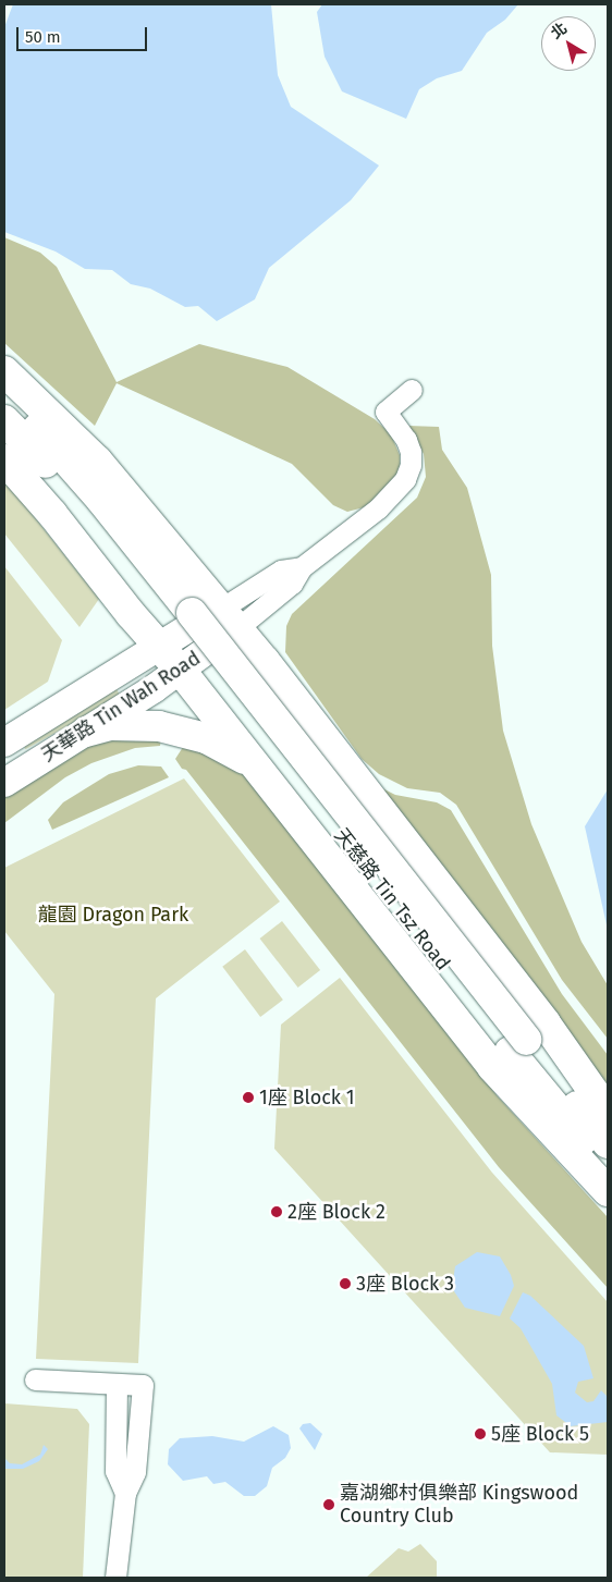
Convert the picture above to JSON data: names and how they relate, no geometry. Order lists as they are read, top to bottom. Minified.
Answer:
{"streets":{"main road":["天華路 Tin Wah Road","天慈路 Tin Tsz Road"]},"crossings":[["天華路 Tin Wah Road","天慈路 Tin Tsz Road"]],"parks":["龍園 Dragon Park"],"places":["1座 Block 1","2座 Block 2","3座 Block 3","5座 Block 5","嘉湖鄉村俱樂部 Kingswood Country Club"],"scale_bar":"50 m","north":"top left"}
